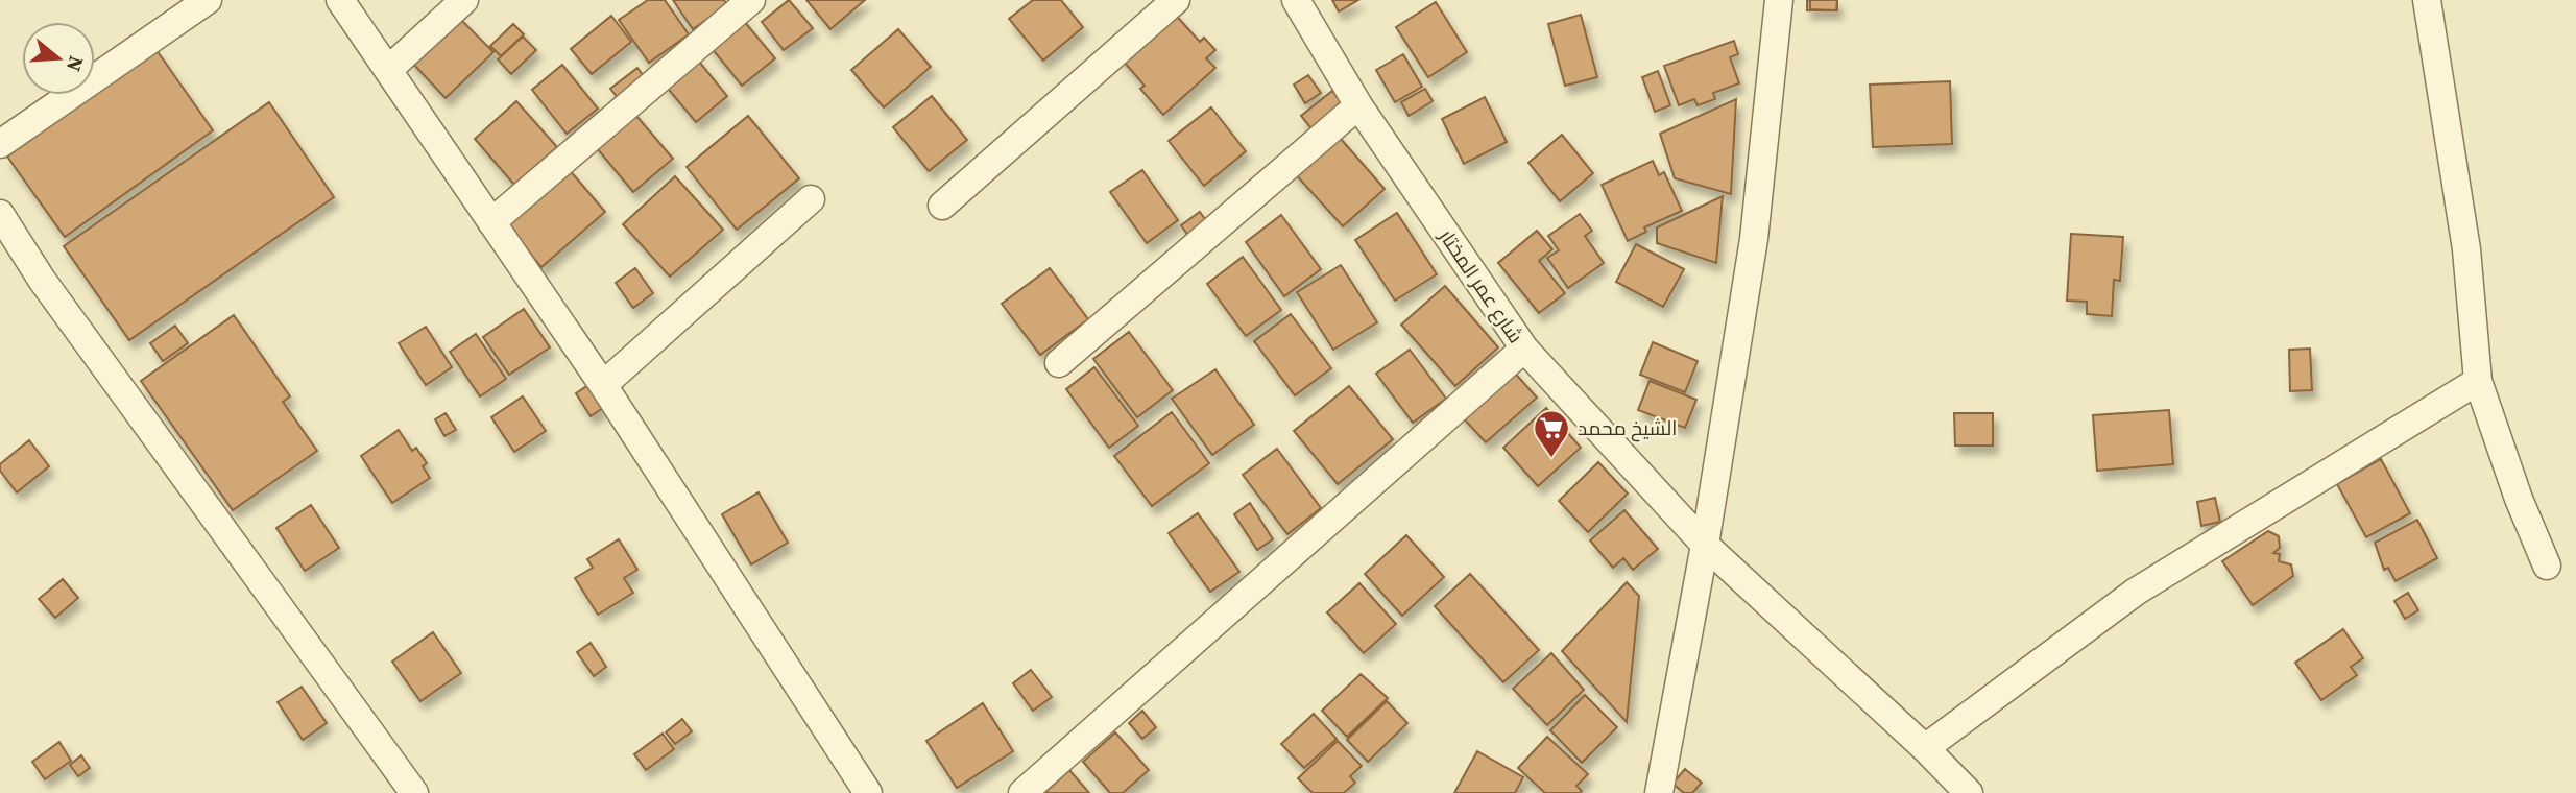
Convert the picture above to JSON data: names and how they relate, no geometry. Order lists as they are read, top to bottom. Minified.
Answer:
{"streets":{"street":["شارع عمر المختار"]},"places":{"supermarket":["الشيخ محمد"]},"north":"right"}
